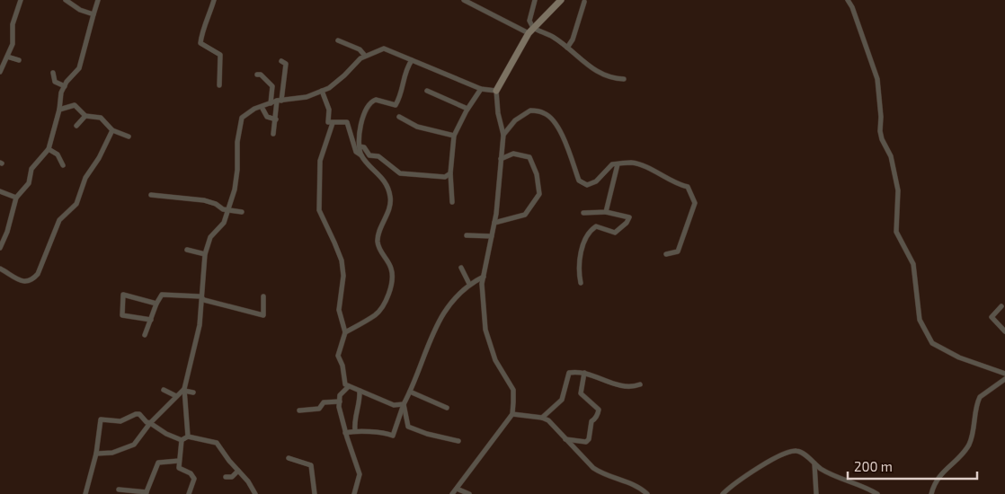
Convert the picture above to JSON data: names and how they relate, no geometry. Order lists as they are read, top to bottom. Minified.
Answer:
{"scale_bar":"200 m"}
